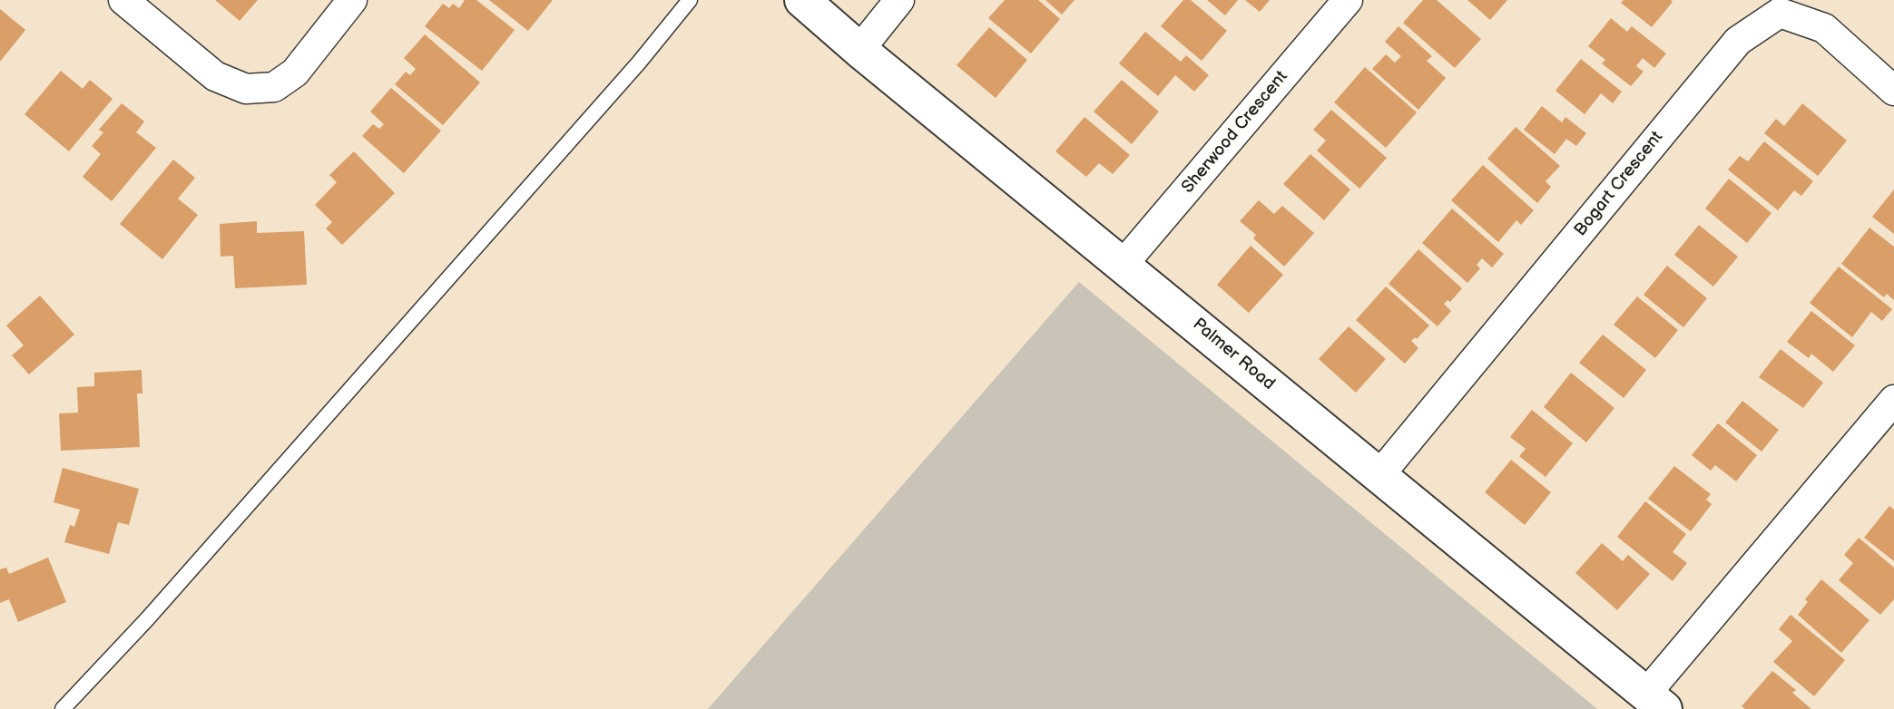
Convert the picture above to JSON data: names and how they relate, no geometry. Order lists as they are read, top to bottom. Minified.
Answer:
{"streets":{"street":["Sherwood Crescent","Bogart Crescent","Palmer Road"]},"crossings":[["Sherwood Crescent","Palmer Road"],["Bogart Crescent","Palmer Road"]]}
